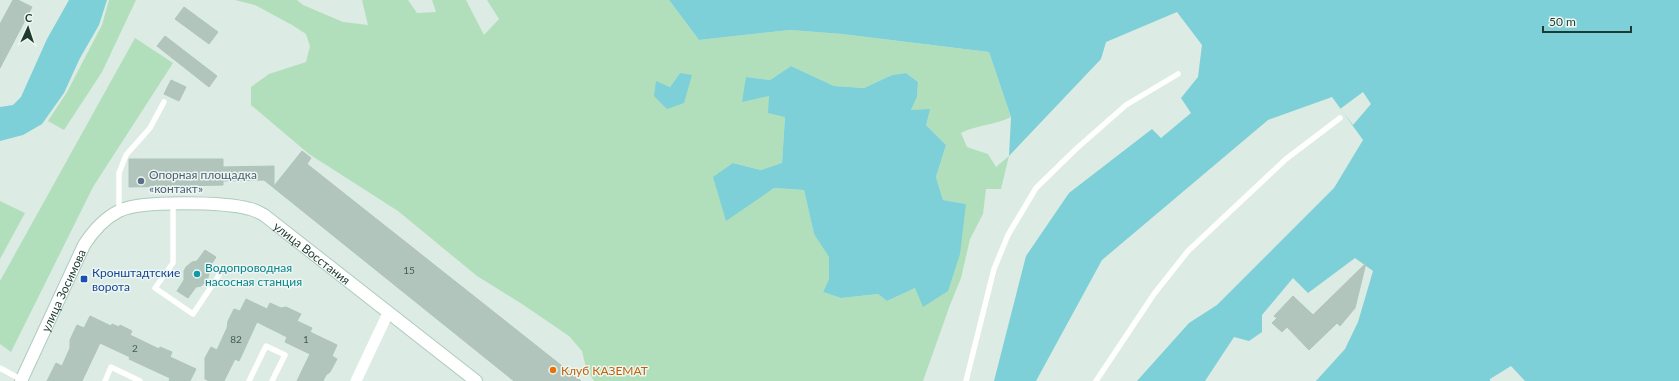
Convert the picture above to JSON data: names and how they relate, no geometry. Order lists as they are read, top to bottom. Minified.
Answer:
{"streets":{"main road":["улица Восстания","улица Зосимова"]},"crossings":[["улица Восстания","улица Зосимова"]],"places":{"other":["Опорная площадка «контакт»","Водопроводная насосная станция","Клуб КАЗЕМАТ"],"transit":["Кронштадтские ворота"]},"house_numbers":["15","82","1","2"],"scale_bar":"50 m","north":"top"}
